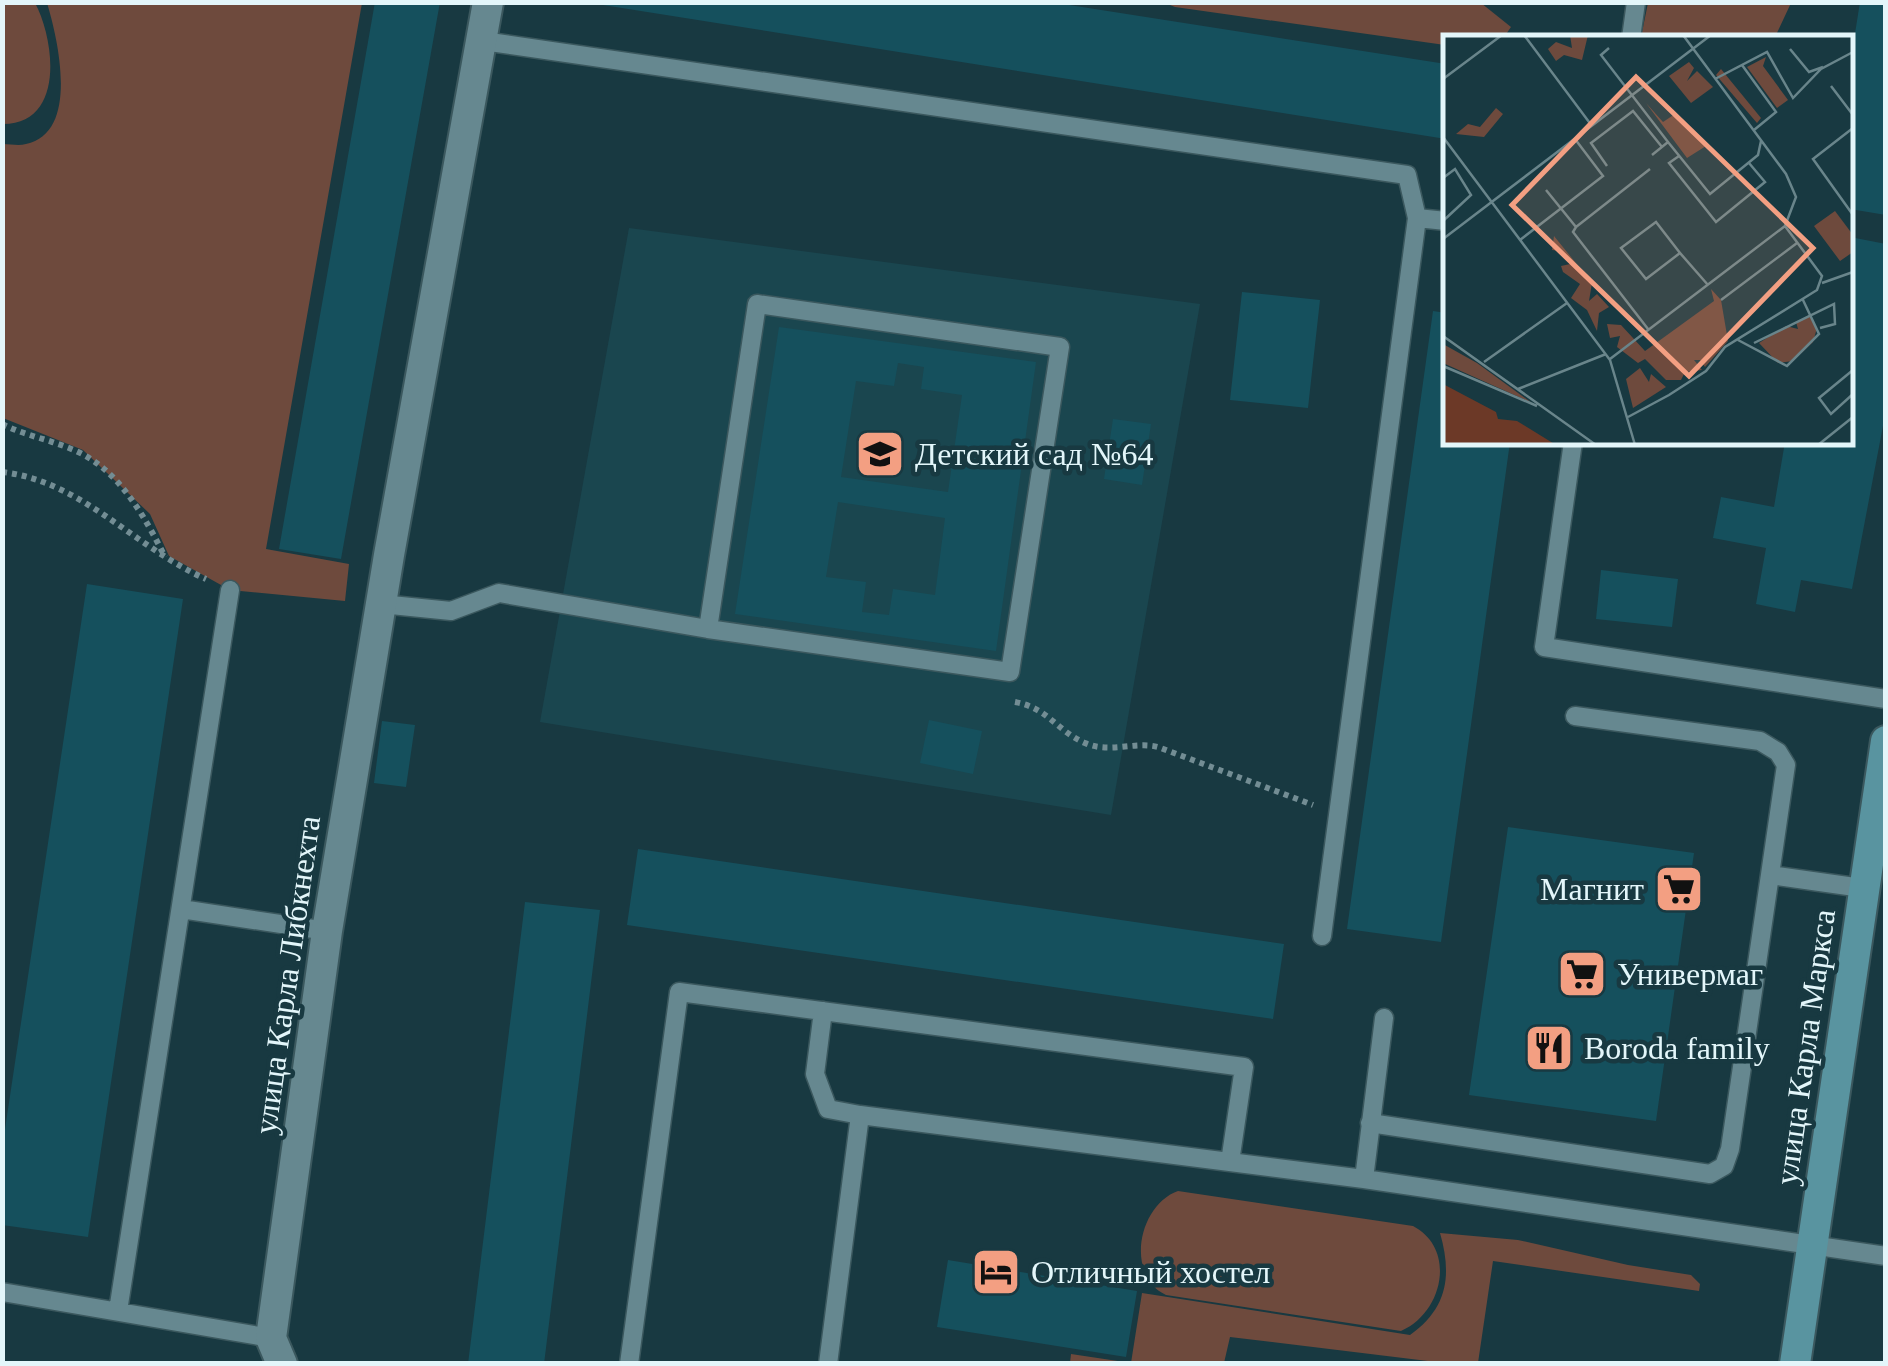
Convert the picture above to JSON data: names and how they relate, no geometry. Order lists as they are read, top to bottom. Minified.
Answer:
{"streets":{"street":["улица Карла Либкнехта","улица Карла Маркса"]},"places":{"school or university":["Детский сад №64"],"supermarket":["Магнит","Универмаг"],"restaurant":["Boroda family"],"hotel":["Отличный хостел"]}}
